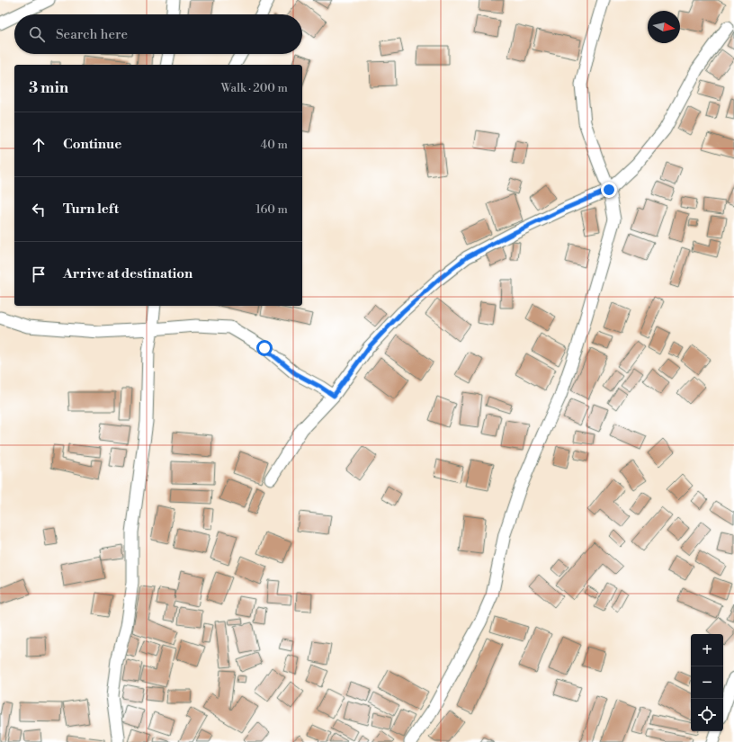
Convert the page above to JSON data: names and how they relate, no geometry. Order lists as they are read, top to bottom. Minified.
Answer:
{"north":"right","page":{"search":"Search here","heading":["3 min","Walk · 200 m"],"list":[["Continue","40 m"],["Turn left","160 m"],"Arrive at destination"],"map_buttons":["+","−"]}}
